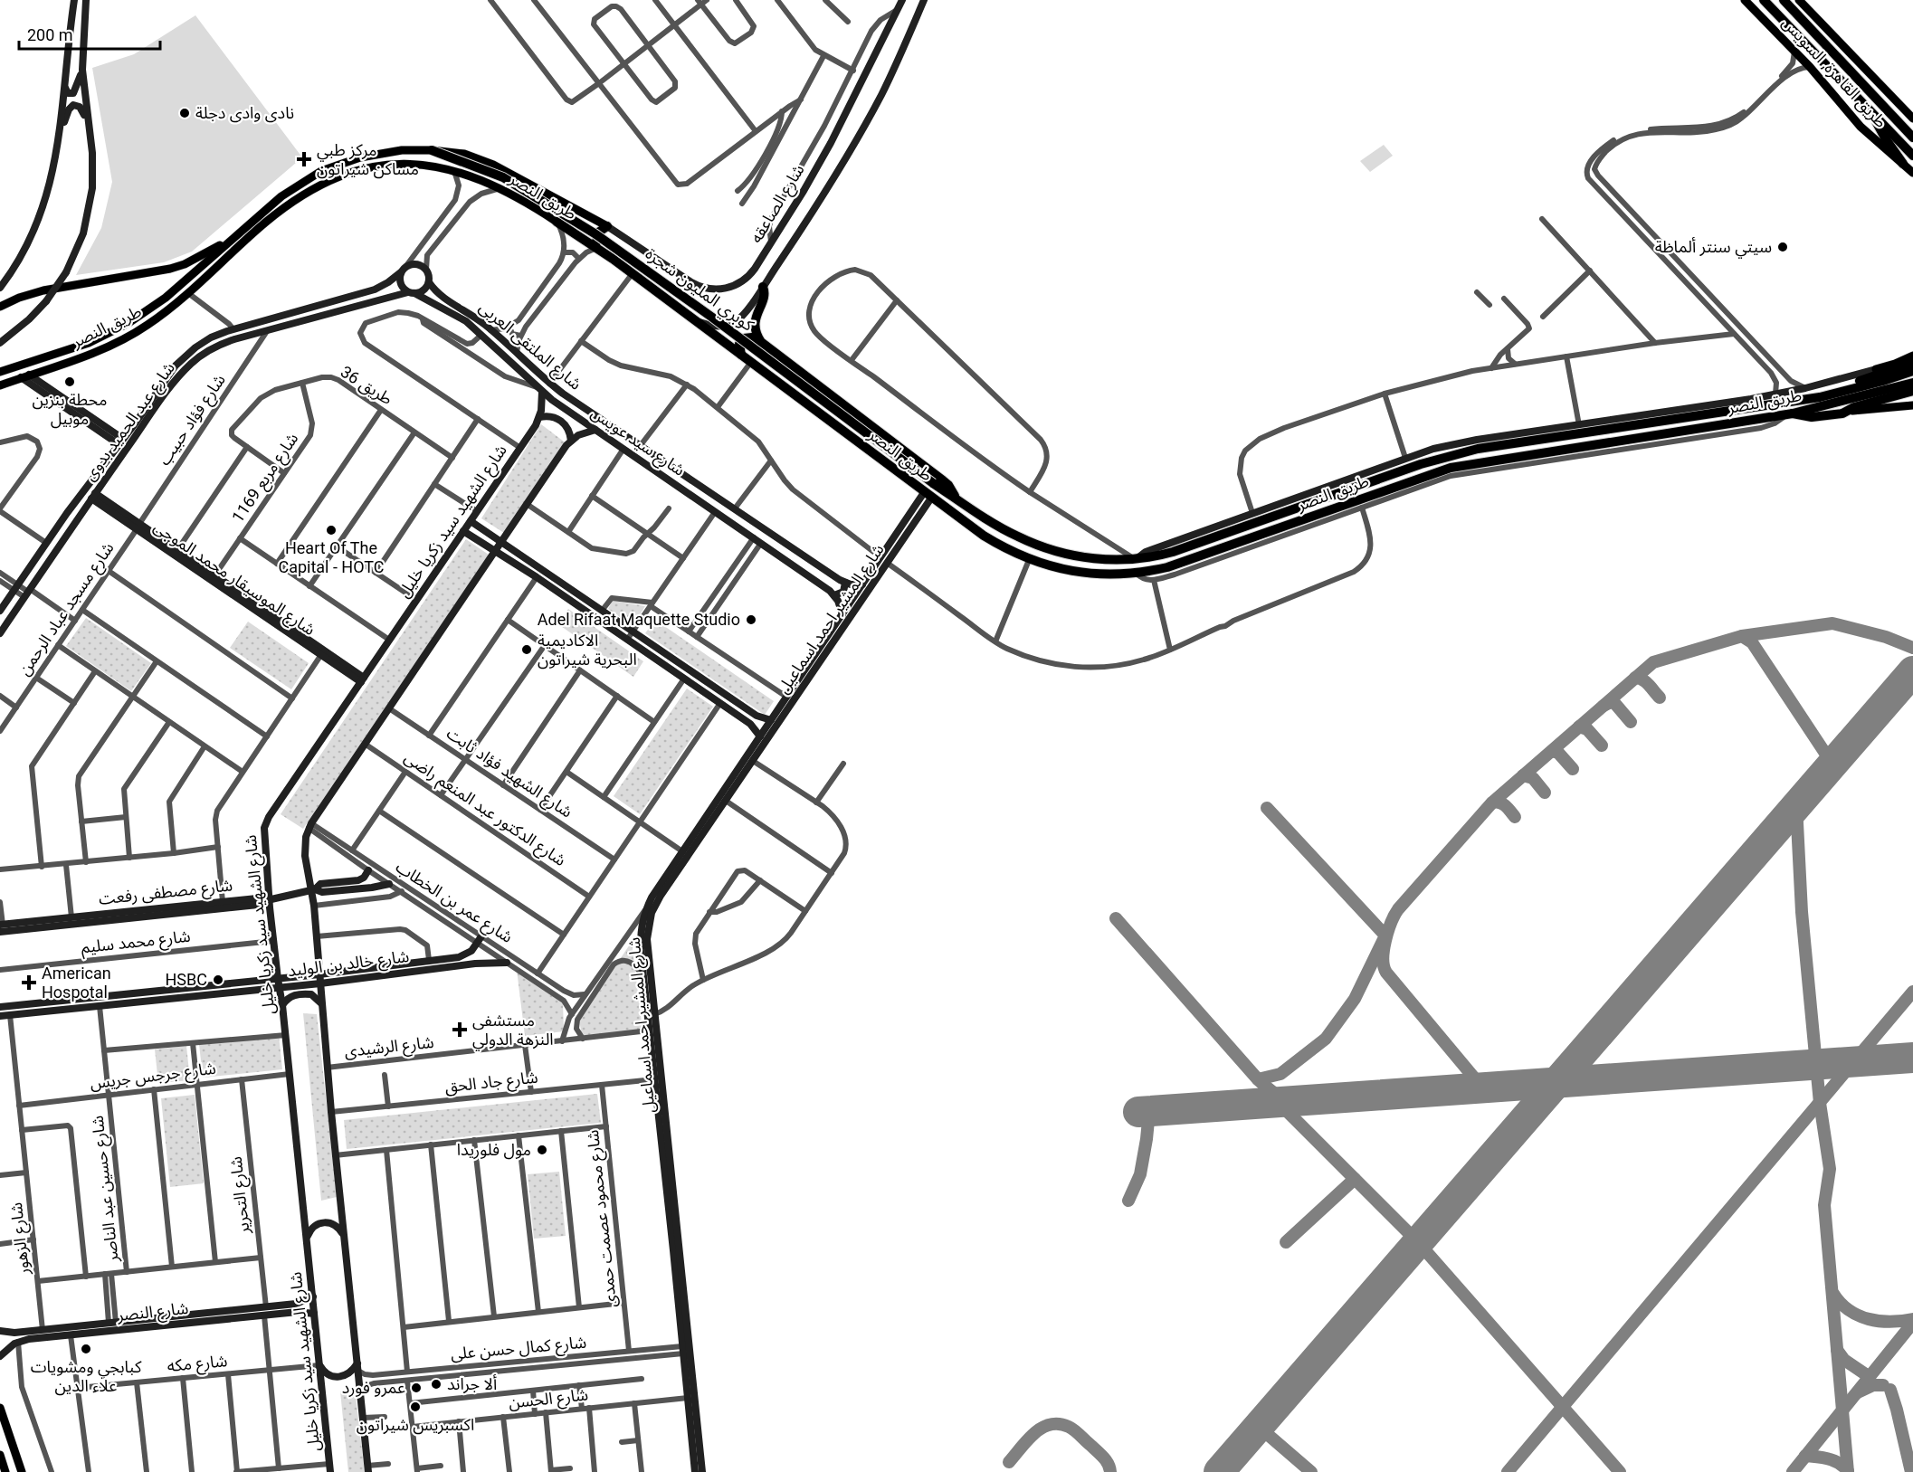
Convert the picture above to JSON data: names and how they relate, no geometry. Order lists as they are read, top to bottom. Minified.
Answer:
{"streets":{"highway":["طريق القاهرة, السويس","طريق النصر","كوبري المليون شجرة"],"street":["شارع الصاعقه","شارع الملتقى العربى","طريق 36","شارع فؤاد حبيب","شارع عبد الحميد بدوى","شارع سيد عويس","شارع مربع 1169","شارع الشهيد سيد زكريا خليل","شارع الموسيقار محمد الموجى","شارع مسجد عباد الرحمن","شارع المشير احمد اسماعيل","شارع الشهيد فؤاد ثابت","شارع الدكتور عبد المنعم راضى","شارع مصطفى رفعت","شارع عمر بن الخطاب","شارع محمد سليم","شارع خالد بن الوليد","شارع الرشيدى","شارع جرجس جريس","شارع جاد الحق","شارع حسين عبد الناصر","شارع التحرير","شارع محمود عصمت حمدى","شارع الزهور","شارع النصر","شارع كمال حسن على","شارع مكه","شارع الحسن"]},"crossings":[["طريق النصر","شارع الصاعقه"],["طريق النصر","كوبري المليون شجرة"],["طريق النصر","شارع الملتقى العربى"],["طريق النصر","شارع المشير احمد اسماعيل"],["شارع الملتقى العربى","شارع عبد الحميد بدوى"],["شارع الملتقى العربى","شارع سيد عويس"],["شارع الملتقى العربى","شارع الشهيد سيد زكريا خليل"],["شارع الملتقى العربى","شارع المشير احمد اسماعيل"],["طريق 36","شارع مربع 1169"],["شارع فؤاد حبيب","شارع عبد الحميد بدوى"],["شارع فؤاد حبيب","شارع الموسيقار محمد الموجى"],["شارع فؤاد حبيب","شارع مسجد عباد الرحمن"],["شارع عبد الحميد بدوى","شارع سيد عويس"],["شارع عبد الحميد بدوى","شارع الموسيقار محمد الموجى"],["شارع سيد عويس","شارع الشهيد سيد زكريا خليل"],["شارع مربع 1169","شارع الموسيقار محمد الموجى"],["شارع الشهيد سيد زكريا خليل","شارع الموسيقار محمد الموجى"],["شارع الشهيد سيد زكريا خليل","شارع مصطفى رفعت"],["شارع الشهيد سيد زكريا خليل","شارع محمد سليم"],["شارع الشهيد سيد زكريا خليل","شارع خالد بن الوليد"],["شارع الشهيد سيد زكريا خليل","شارع جرجس جريس"],["شارع الشهيد سيد زكريا خليل","شارع النصر"],["شارع الشهيد سيد زكريا خليل","شارع مكه"],["شارع الموسيقار محمد الموجى","شارع مسجد عباد الرحمن"],["شارع المشير احمد اسماعيل","شارع عمر بن الخطاب"],["شارع المشير احمد اسماعيل","شارع الرشيدى"],["شارع المشير احمد اسماعيل","شارع جاد الحق"],["شارع المشير احمد اسماعيل","شارع كمال حسن على"],["شارع المشير احمد اسماعيل","شارع الحسن"],["شارع عمر بن الخطاب","شارع خالد بن الوليد"],["شارع خالد بن الوليد","شارع حسين عبد الناصر"],["شارع خالد بن الوليد","شارع الزهور"],["شارع جرجس جريس","شارع حسين عبد الناصر"],["شارع جرجس جريس","شارع التحرير"],["شارع جرجس جريس","شارع الزهور"],["شارع جاد الحق","شارع محمود عصمت حمدى"],["شارع التحرير","شارع النصر"],["شارع التحرير","شارع مكه"],["شارع محمود عصمت حمدى","شارع كمال حسن على"],["شارع الزهور","شارع النصر"]],"places":{"other":["نادى وادى دجلة","سيتي سنتر ألماظة","محطة بنزين موبيل","Heart Of The Capital - HOTC","Adel Rifaat Maquette Studio","الاكاديمية البحرية شيراتون","HSBC","مول فلوريدا","كبابجي ومشويات علاء الدين","ألا جراند","عمرو فورد","اكسبريس شيراتون"],"health":["مركز طبي مساكن شيراتون","American Hospotal","مستشفى النزهة الدولي"]},"scale_bar":"200 m"}
